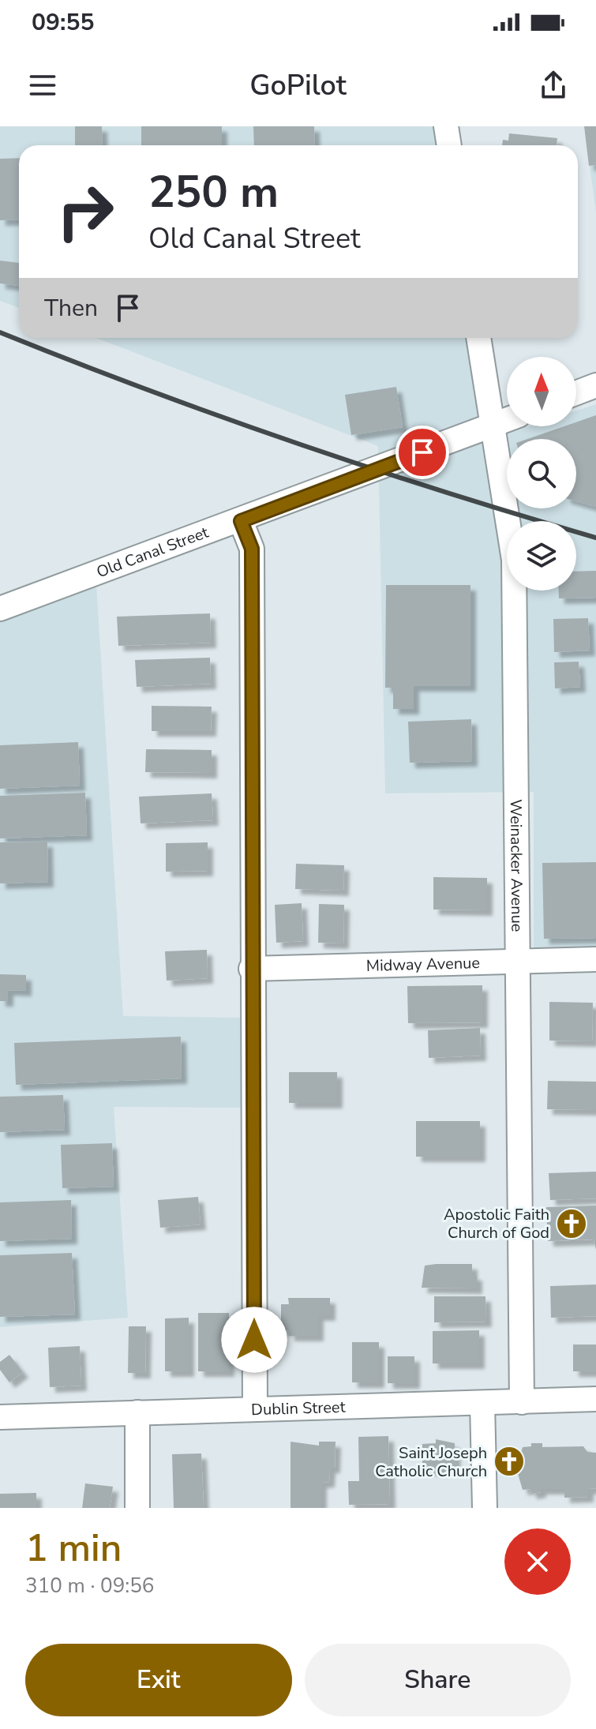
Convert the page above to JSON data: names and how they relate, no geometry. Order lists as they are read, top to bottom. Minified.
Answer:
{"streets":{"street":["Old Canal Street","Weinacker Avenue","Midway Avenue","Dublin Street"]},"crossings":[["Old Canal Street","Weinacker Avenue"],["Weinacker Avenue","Midway Avenue"],["Weinacker Avenue","Dublin Street"]],"places":{"church":["Apostolic Faith Church of God","Saint Joseph Catholic Church"]},"north":"top","page":{"status":"09:55","header":"GoPilot","turn":["250 m","Old Canal Street"],"then":"Then","heading":["1 min","310 m · 09:56"],"buttons":["Exit","Share"]}}
